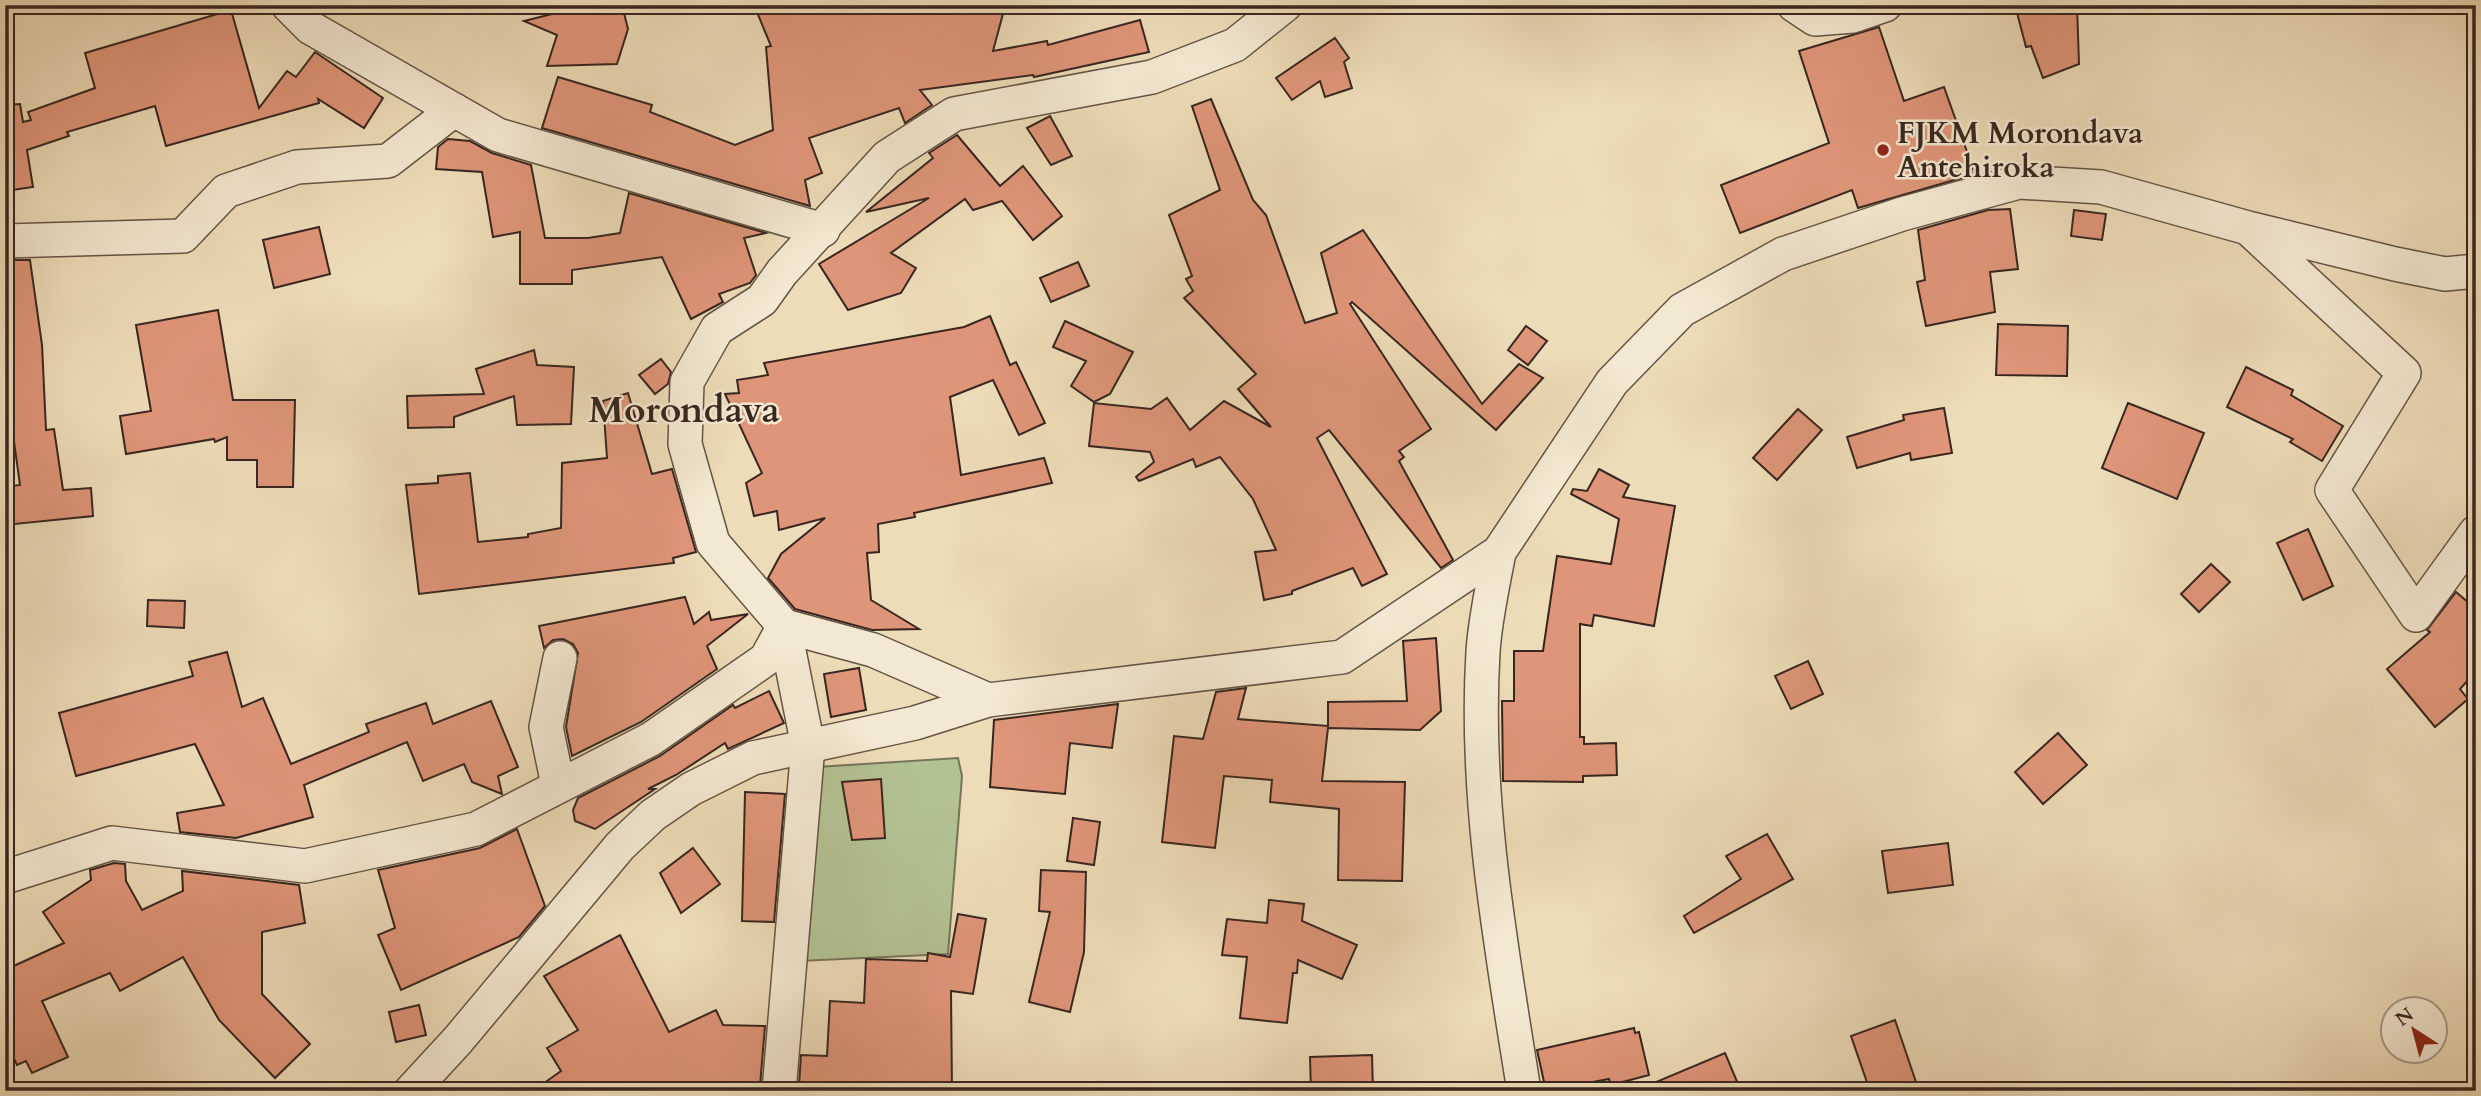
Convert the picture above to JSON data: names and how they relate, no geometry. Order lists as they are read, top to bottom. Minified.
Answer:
{"districts":["Morondava"],"places":["FJKM Morondava Antehiroka"],"north":"top left"}
